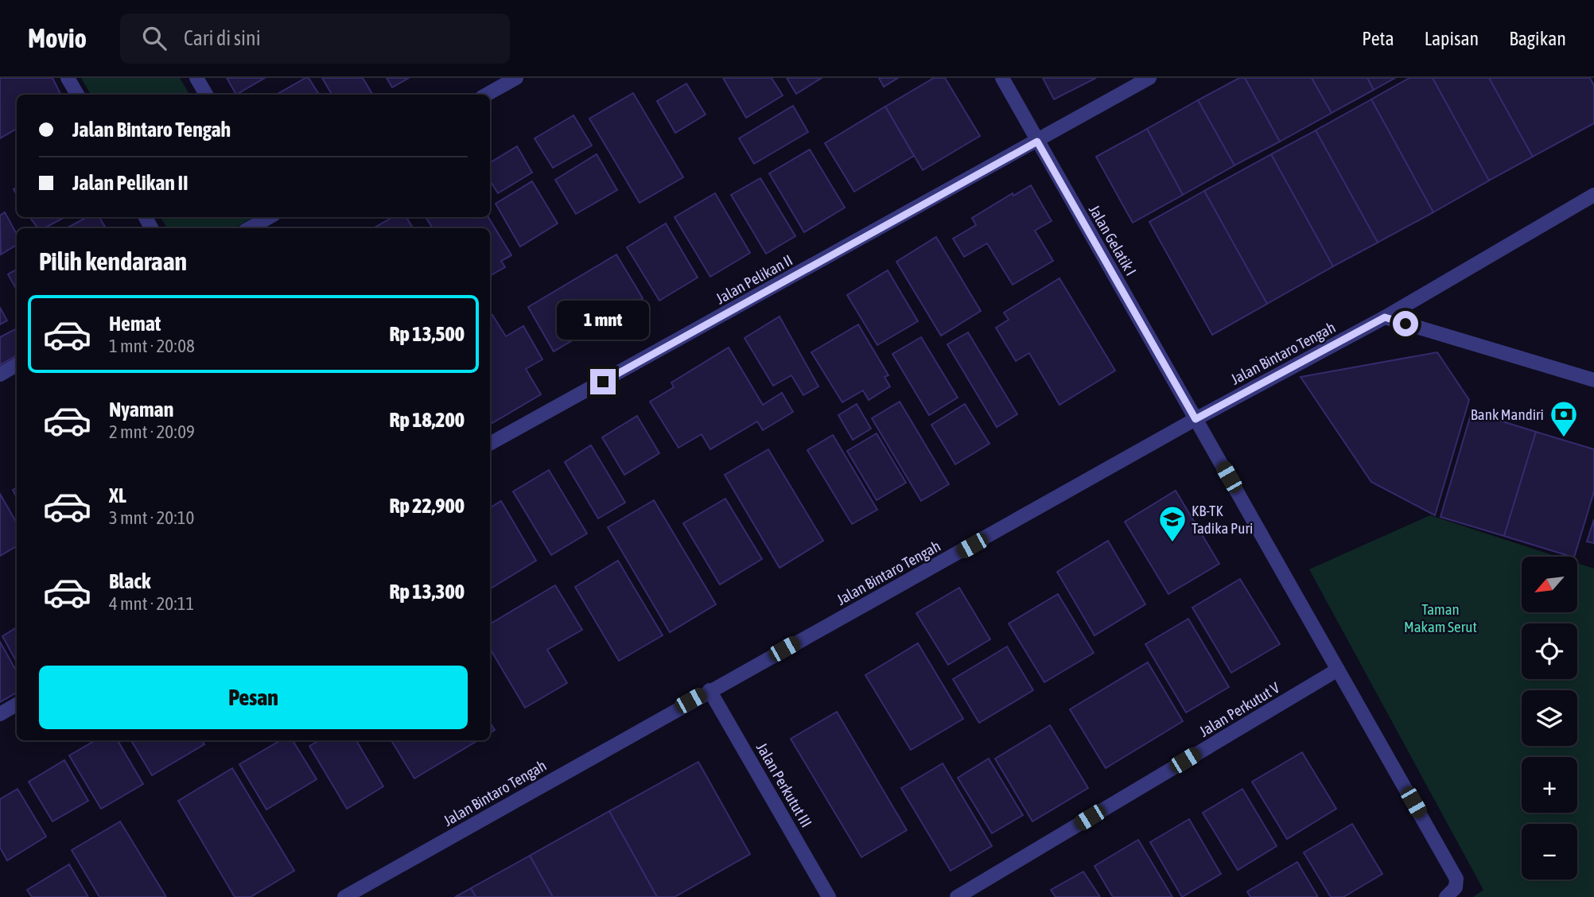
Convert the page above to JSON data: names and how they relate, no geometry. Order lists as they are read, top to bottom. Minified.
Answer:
{"streets":{"street":["Jalan Gelatik I","Jalan Pelikan II","Jalan Bintaro Tengah","Jalan Perkutut V","Jalan Perkutut III"]},"crossings":[["Jalan Gelatik I","Jalan Pelikan II"],["Jalan Gelatik I","Jalan Bintaro Tengah"],["Jalan Gelatik I","Jalan Perkutut V"],["Jalan Bintaro Tengah","Jalan Perkutut III"]],"parks":["Taman Makam Serut"],"places":{"bank":["Bank Mandiri"],"school or university":["KB-TK Tadika Puri"]},"north":"bottom left","page":{"header":"Movio","search":"Cari di sini","nav":["Peta","Lapisan","Bagikan"],"banner":["Jalan Bintaro Tengah","Jalan Pelikan II"],"heading":"Pilih kendaraan","list":[{"name":"Hemat","note":"1 mnt · 20:08","value":"Rp 13,500"},{"name":"Nyaman","note":"2 mnt · 20:09","value":"Rp 18,200"},{"name":"XL","note":"3 mnt · 20:10","value":"Rp 22,900"},{"name":"Black","note":"4 mnt · 20:11","value":"Rp 13,300"}],"bubble":"1 mnt","map_buttons":["+","−"],"buttons":"Pesan"}}
